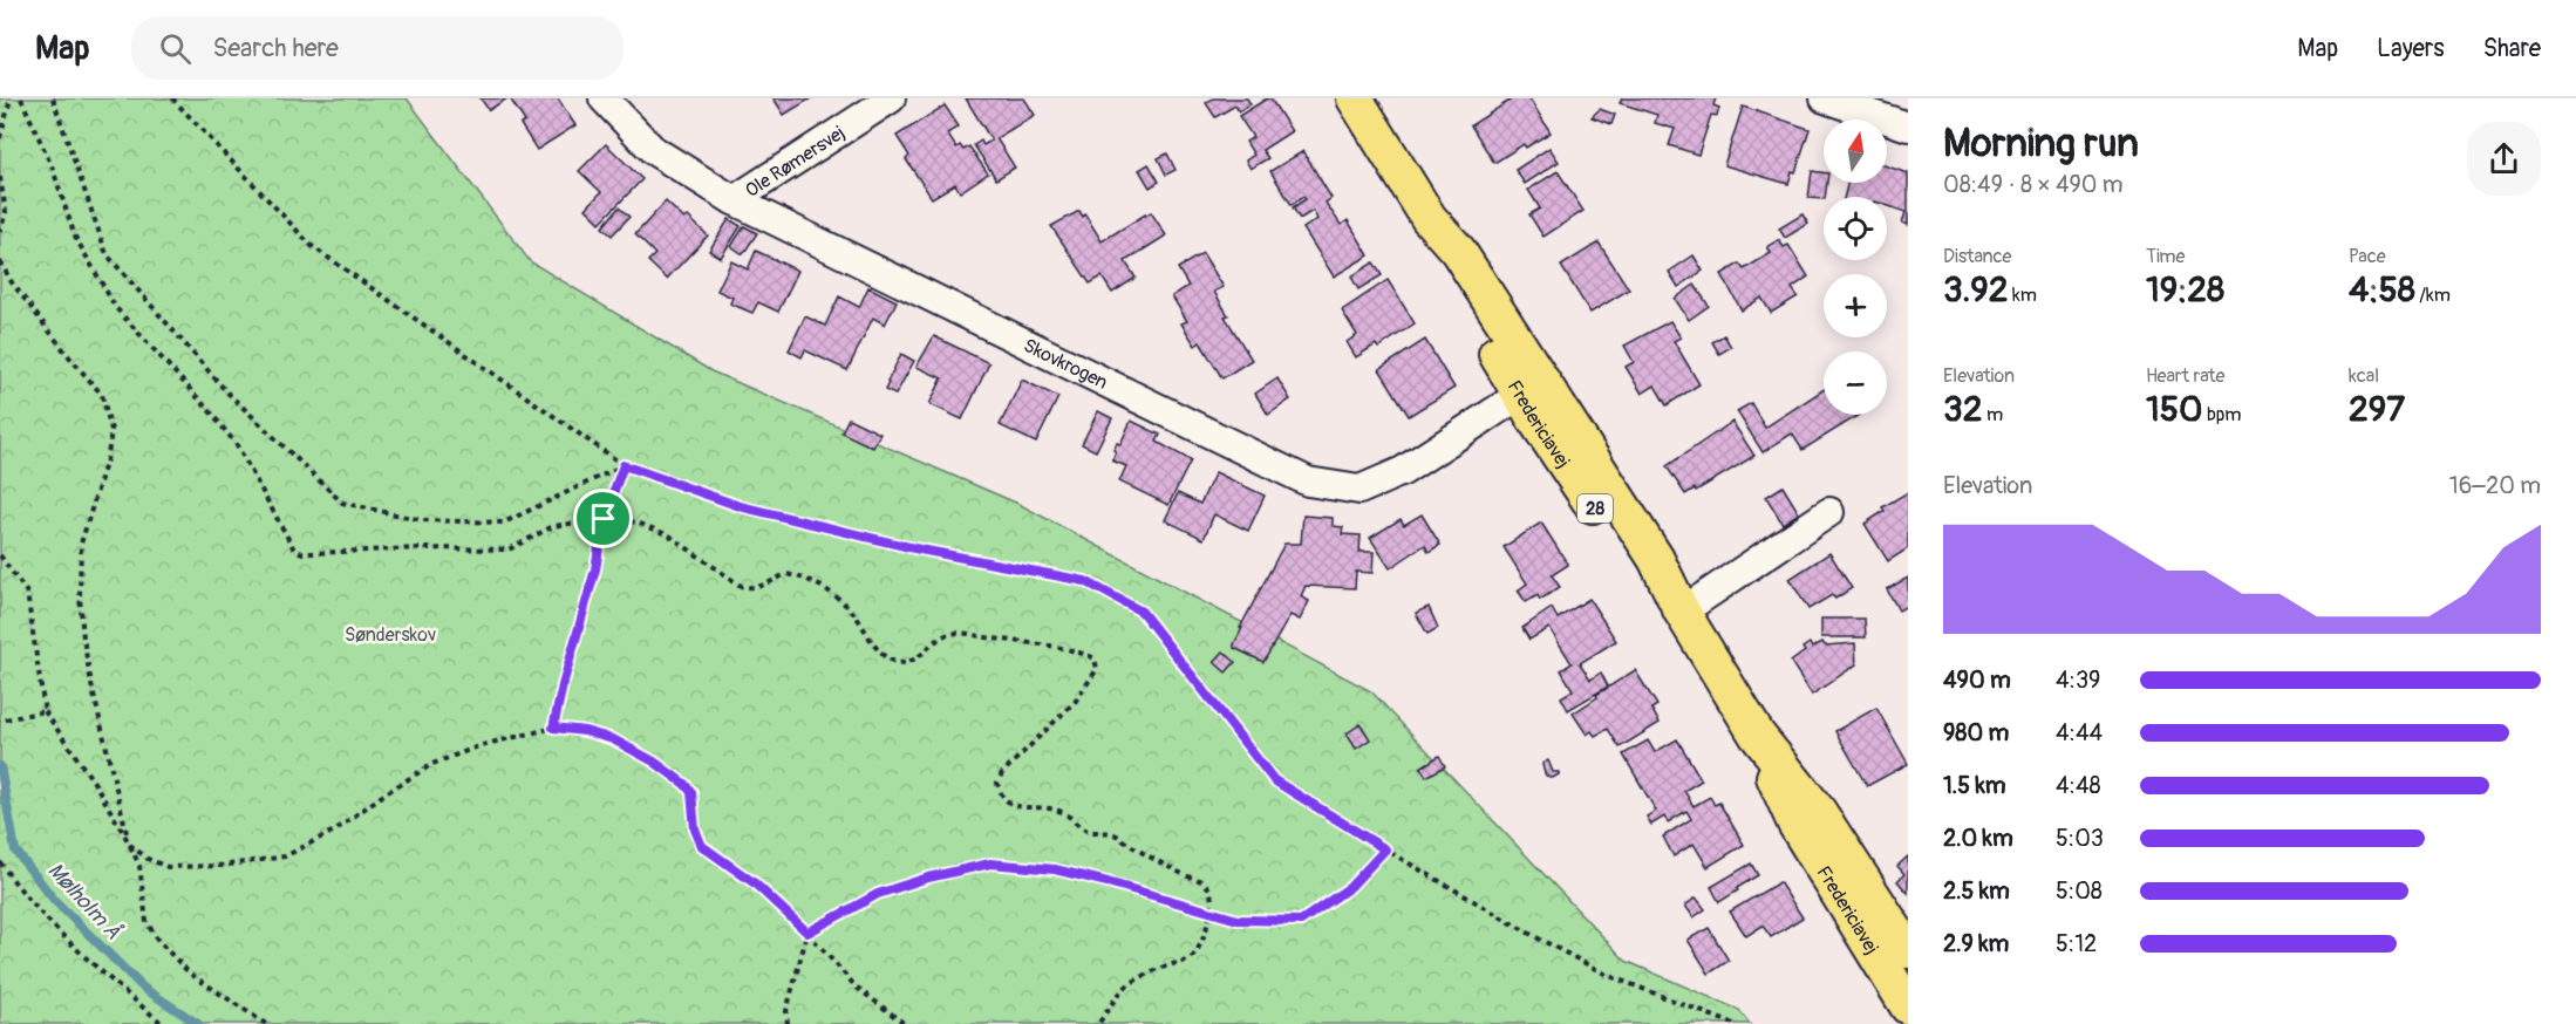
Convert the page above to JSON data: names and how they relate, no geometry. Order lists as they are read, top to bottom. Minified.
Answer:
{"streets":{"main road":["Fredericiavej","28"],"street":["Ole Rømersvej","Skovkrogen"]},"crossings":[["Ole Rømersvej","Skovkrogen"],["Skovkrogen","Fredericiavej"]],"water":["Mølholm Å"],"parks":["Sønderskov"],"north":"top","page":{"header":"Map","search":"Search here","nav":["Map","Layers","Share"],"heading":["Morning run","08:49 · 8 × 490 m"],"map_buttons":["+","−"],"stats":[["Distance","3.92 km"],["Time","19:28"],["Pace","4:58 /km"],["Elevation","32 m"],["Heart rate","150 bpm"],["kcal","297"]],"chart":["Elevation","16–20 m"],"list":[{"name":"490 m","note":"4:39"},{"name":"980 m","note":"4:44"},{"name":"1.5 km","note":"4:48"},{"name":"2.0 km","note":"5:03"},{"name":"2.5 km","note":"5:08"},{"name":"2.9 km","note":"5:12"}]}}
